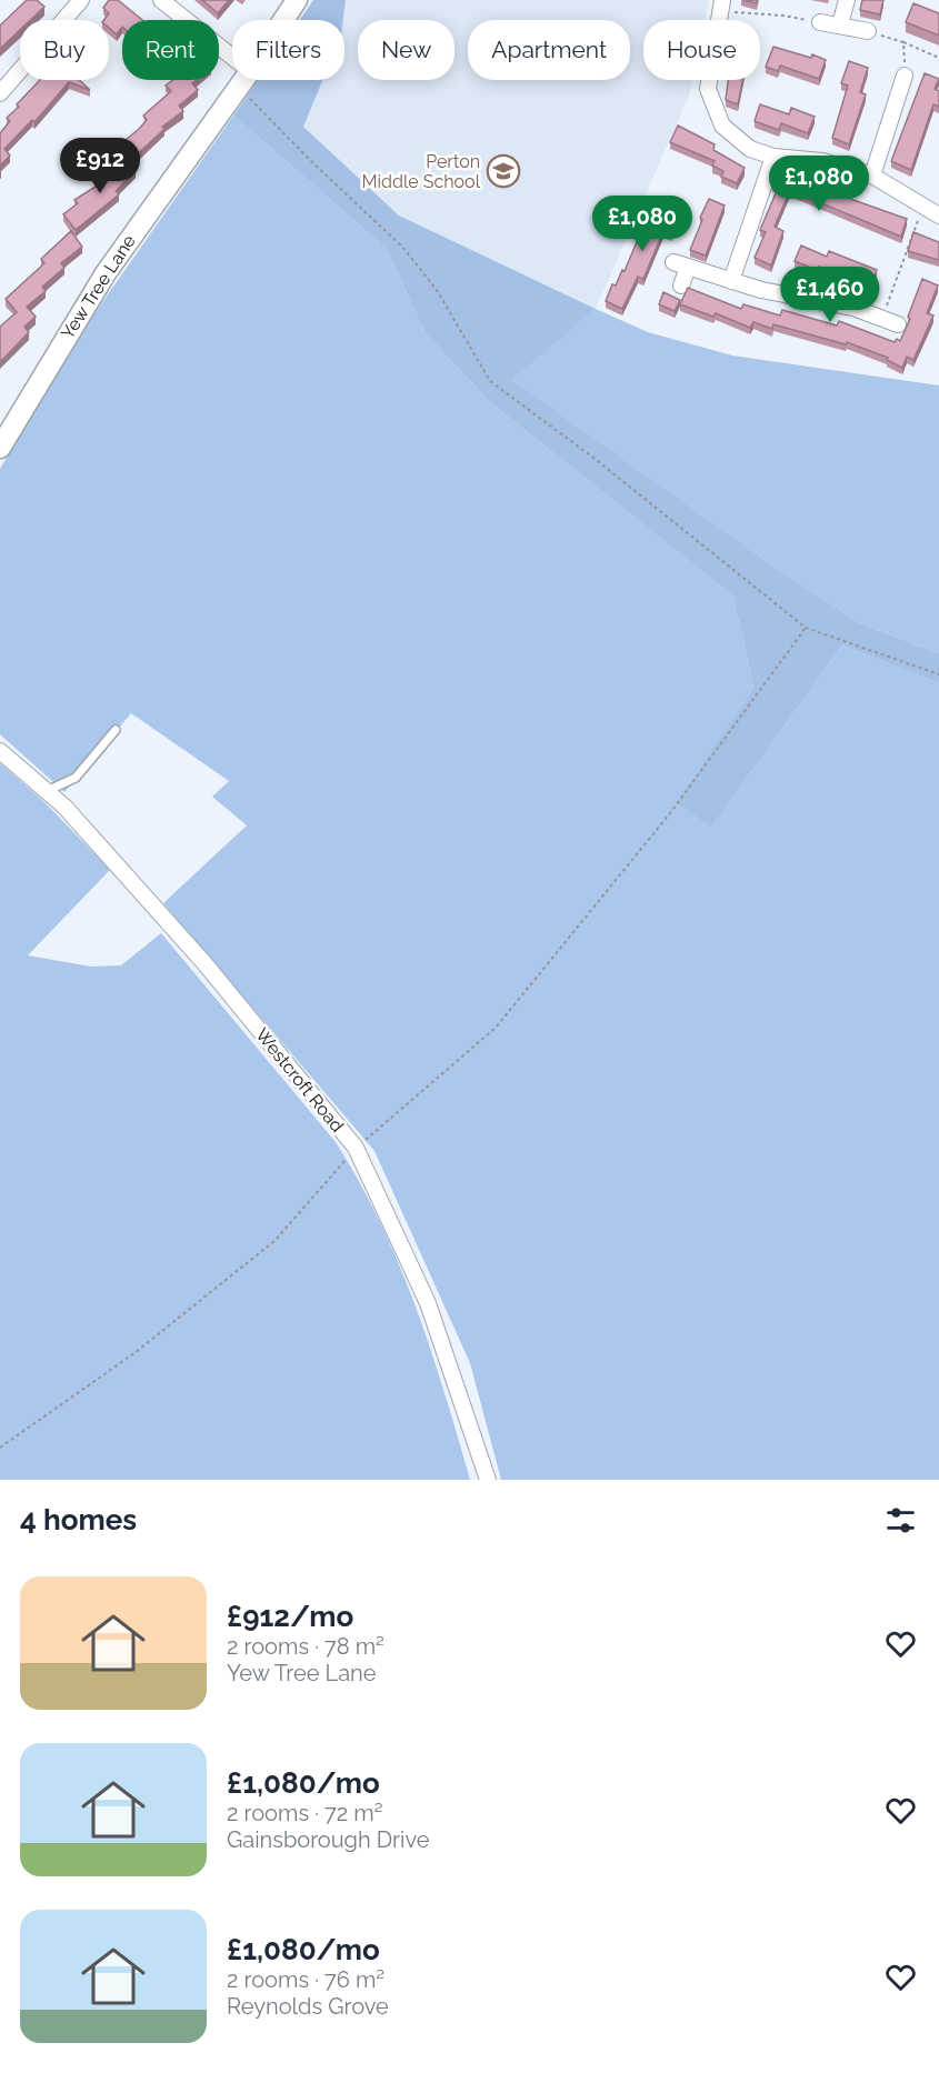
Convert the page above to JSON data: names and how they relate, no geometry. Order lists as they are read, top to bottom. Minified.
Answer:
{"streets":{"street":["Yew Tree Lane","Westcroft Road"]},"places":{"school or university":["Perton Middle School"]},"page":{"chip":["Buy","Rent","Filters","New","Apartment","House"],"price":["£912","£1,080","£1,080","£1,460"],"heading":"4 homes","list":[{"name":"£912/mo","note":"2 rooms · 78 m² · Yew Tree Lane"},{"name":"£1,080/mo","note":"2 rooms · 72 m² · Gainsborough Drive"},{"name":"£1,080/mo","note":"2 rooms · 76 m² · Reynolds Grove"}]}}
